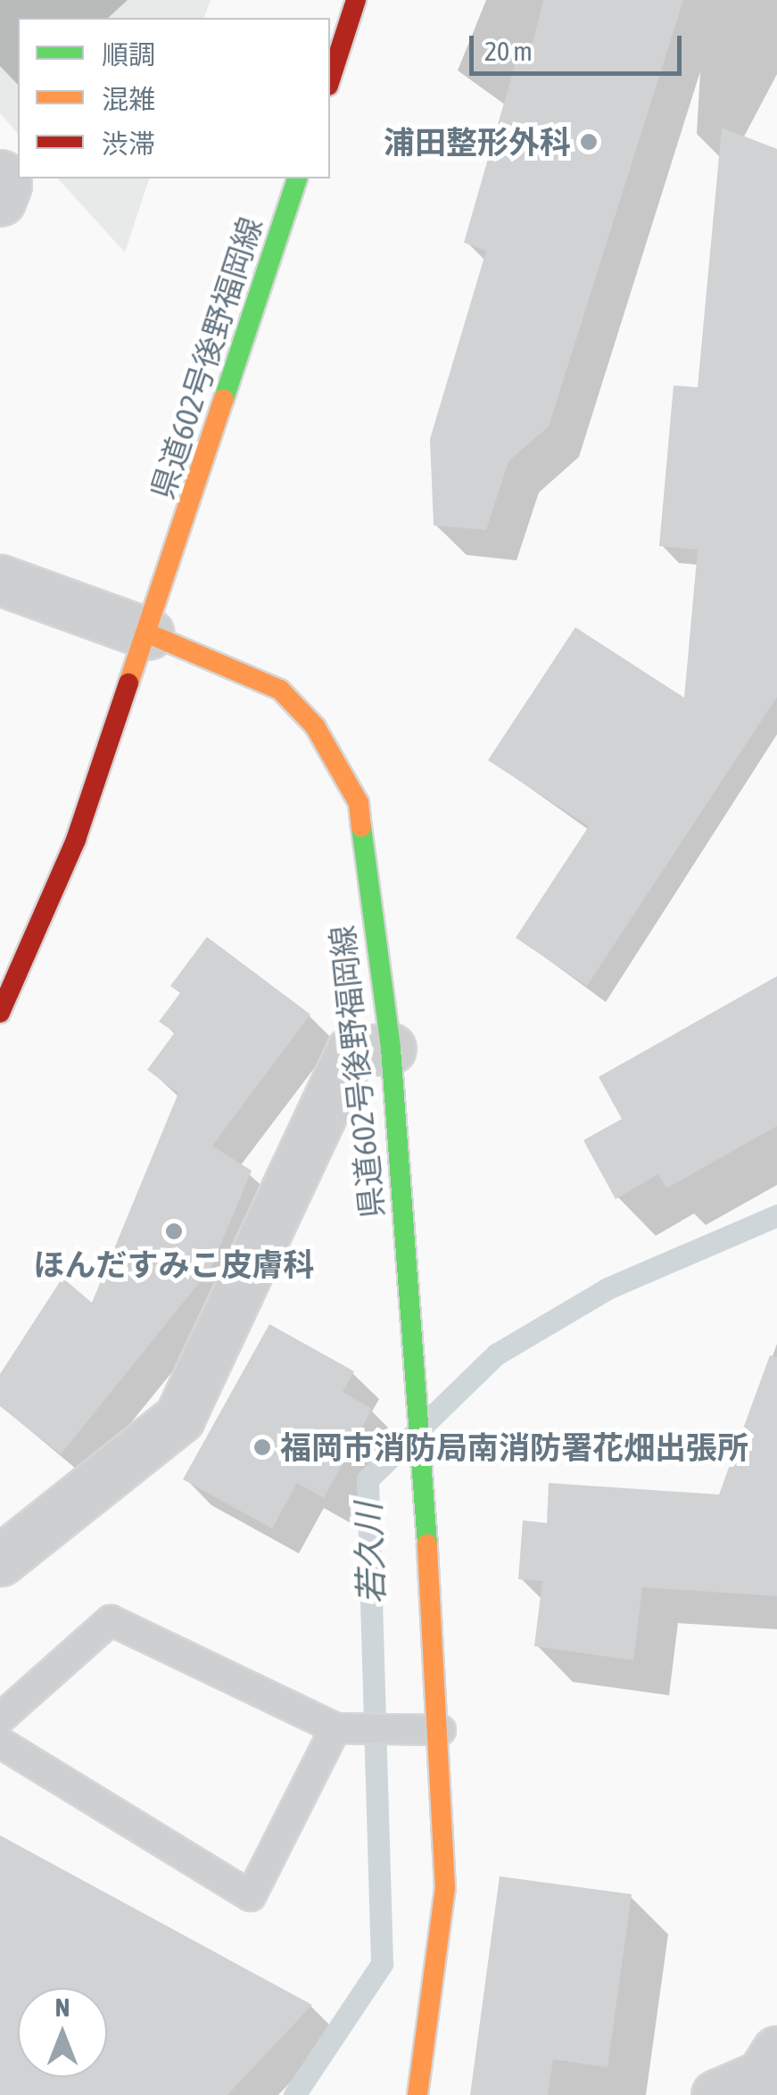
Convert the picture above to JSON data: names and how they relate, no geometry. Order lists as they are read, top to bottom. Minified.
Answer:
{"streets":{"main road":["県道602号後野福岡線"]},"water":["若久川"],"places":["浦田整形外科","ほんだすみこ皮膚科","福岡市消防局南消防署花畑出張所"],"legend":["順調","混雑","渋滞"],"scale_bar":"20 m","north":"top"}
